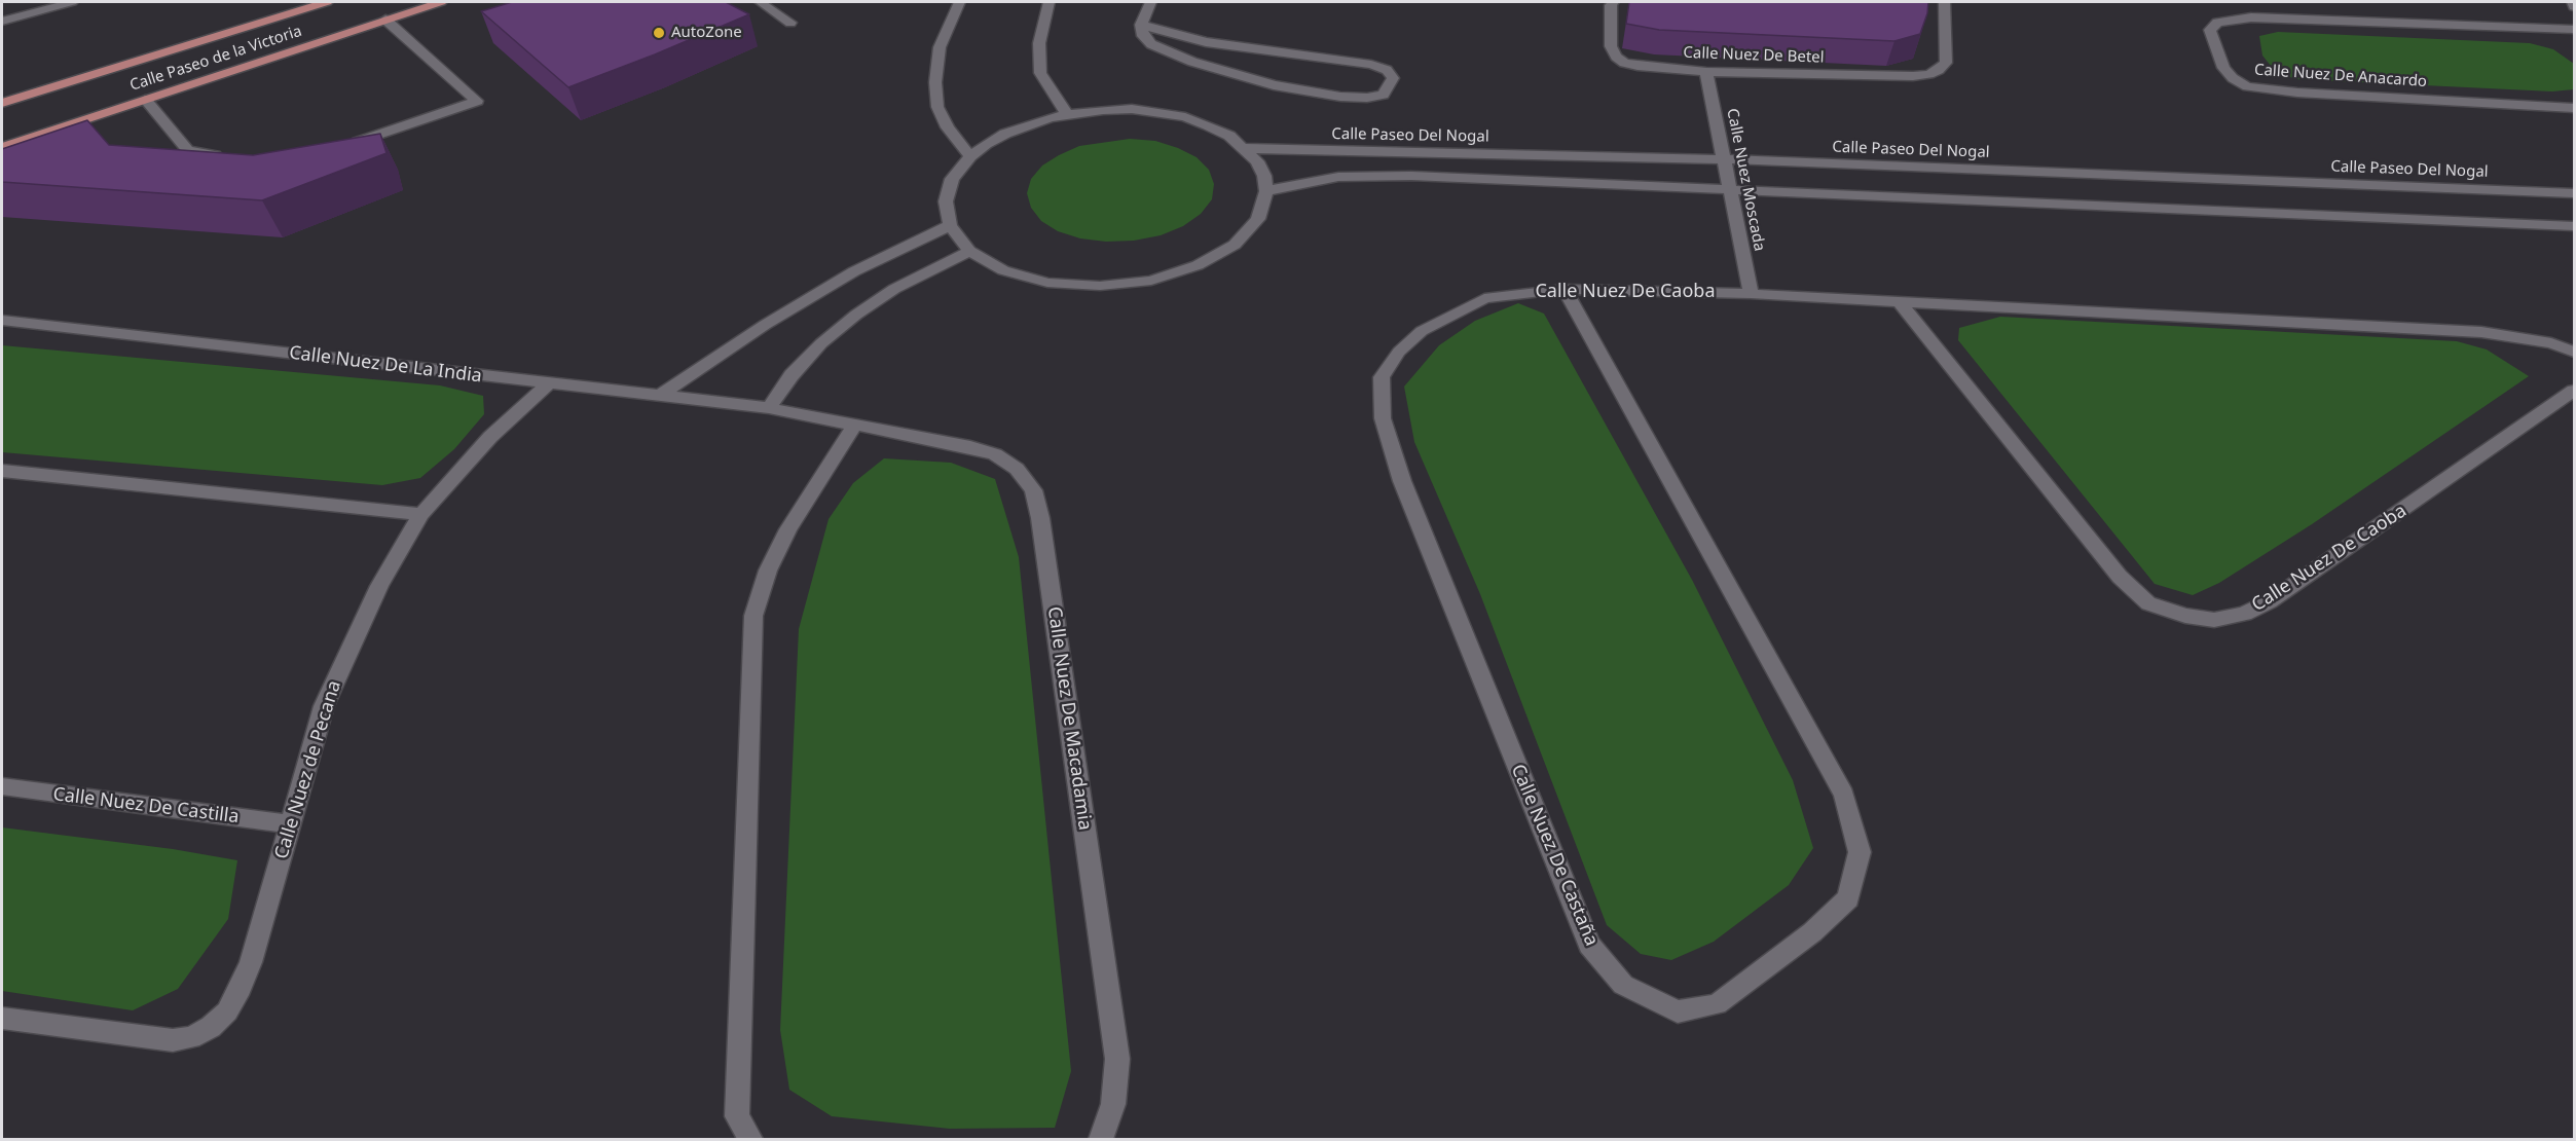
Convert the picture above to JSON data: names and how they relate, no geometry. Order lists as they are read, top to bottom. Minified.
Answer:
{"streets":{"main road":["Calle Paseo de la Victoria"],"street":["Calle Nuez De Betel","Calle Nuez De Anacardo","Calle Paseo Del Nogal","Calle Nuez Moscada","Calle Nuez De Caoba","Calle Nuez De La India","Calle Nuez De Macadamia","Calle Nuez de Pecana","Calle Nuez De Castilla","Calle Nuez De Castaña"]},"crossings":[["Calle Nuez De Betel","Calle Nuez Moscada"],["Calle Paseo Del Nogal","Calle Nuez Moscada"],["Calle Nuez Moscada","Calle Nuez De Caoba"],["Calle Nuez De Caoba","Calle Nuez De Castaña"],["Calle Nuez De La India","Calle Nuez De Macadamia"],["Calle Nuez De La India","Calle Nuez de Pecana"],["Calle Nuez de Pecana","Calle Nuez De Castilla"]],"places":["AutoZone"]}
